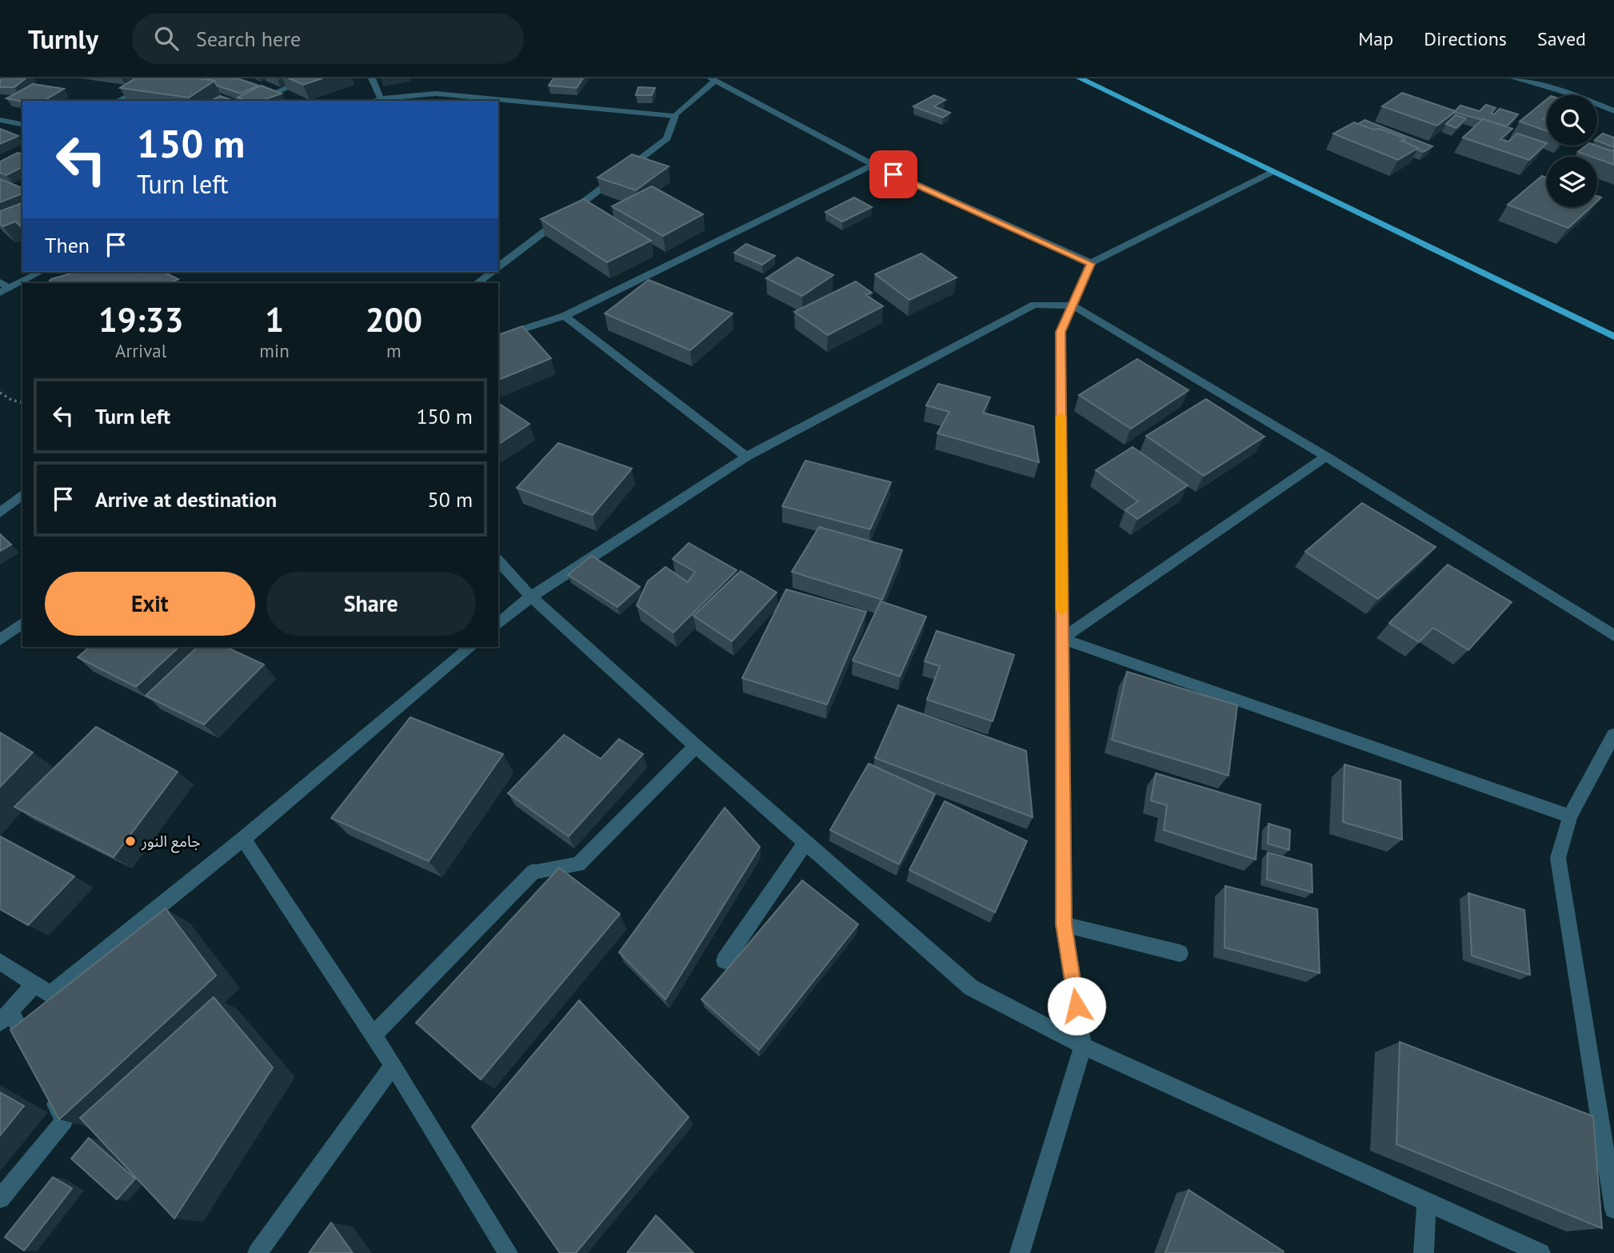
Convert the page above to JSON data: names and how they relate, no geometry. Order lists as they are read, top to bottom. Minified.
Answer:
{"places":["جامع النور"],"page":{"header":"Turnly","search":"Search here","nav":["Map","Directions","Saved"],"turn":["150 m","Turn left"],"then":"Then","eta":["19:33","Arrival","1","min","200","m"],"list":[{"name":"Turn left","value":"150 m"},{"name":"Arrive at destination","value":"50 m"}],"buttons":["Exit","Share"]}}
